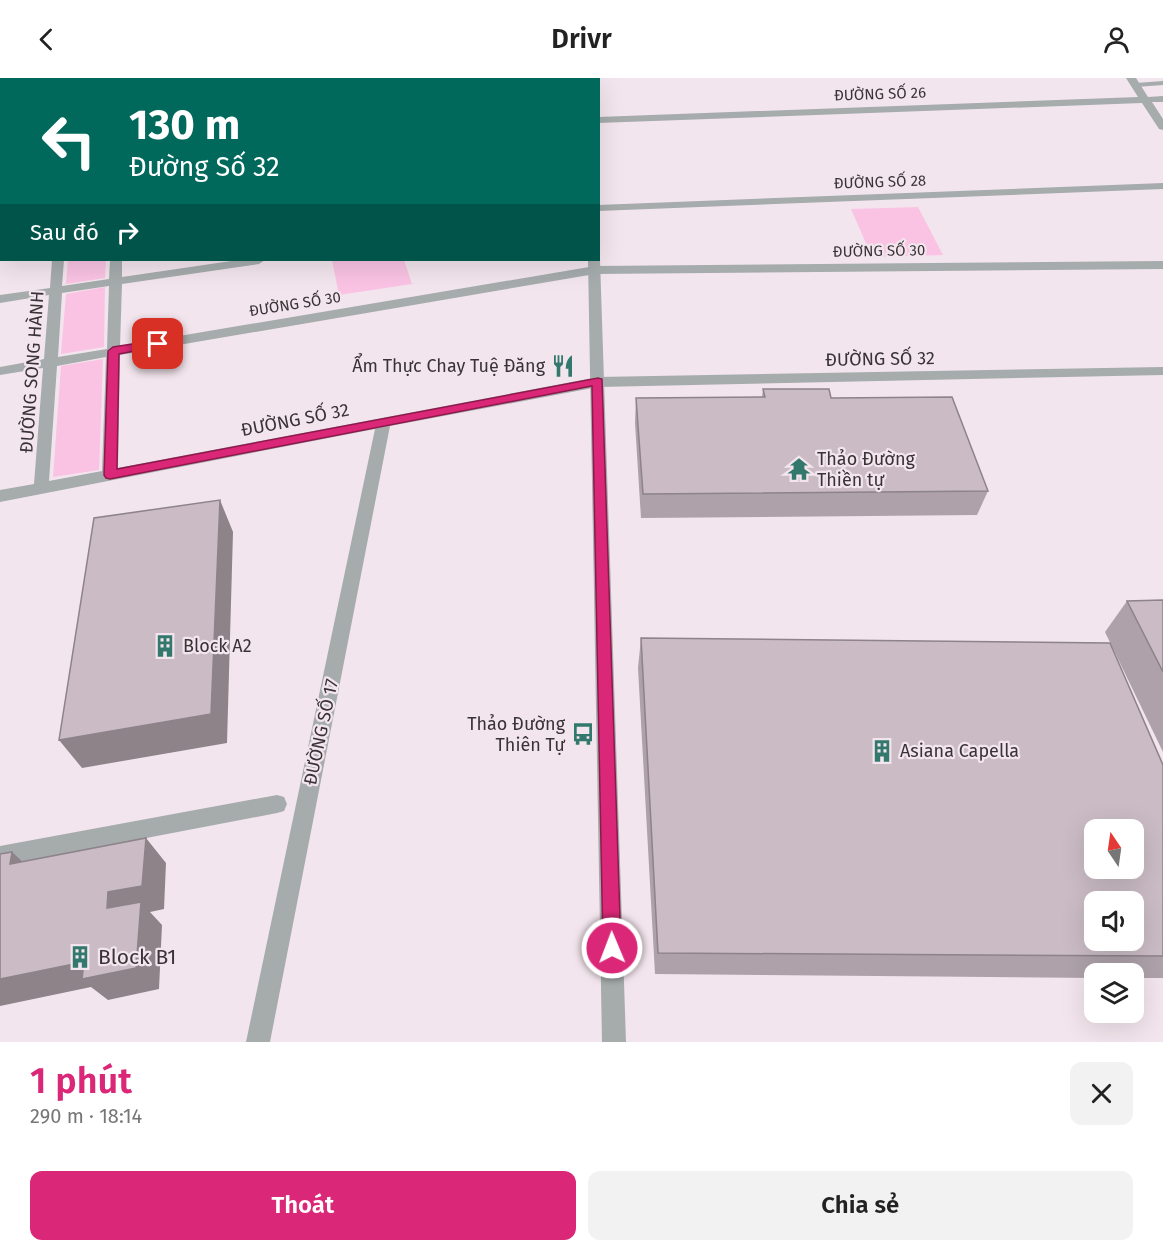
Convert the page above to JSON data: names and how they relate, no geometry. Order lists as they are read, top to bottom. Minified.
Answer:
{"streets":{"street":["ĐƯỜNG SỐ 26","ĐƯỜNG SỐ 28","ĐƯỜNG SỐ 30","ĐƯỜNG SỐ 32","ĐƯỜNG SONG HÀNH","ĐƯỜNG SỐ 17"]},"crossings":[["ĐƯỜNG SỐ 30","ĐƯỜNG SONG HÀNH"],["ĐƯỜNG SỐ 32","ĐƯỜNG SONG HÀNH"],["ĐƯỜNG SỐ 32","ĐƯỜNG SỐ 17"]],"places":{"restaurant":["Ẩm Thực Chay Tuệ Đăng"],"temple":["Thảo Đường Thiền tự"],"building":["Block A2","Asiana Capella","Block B1"],"bus stop":["Thảo Đường Thiên Tự"]},"north":"top","page":{"header":"Drivr","turn":["130 m","Đường Số 32"],"then":"Sau đó","heading":["1 phút","290 m · 18:14"],"buttons":["Thoát","Chia sẻ"]}}
